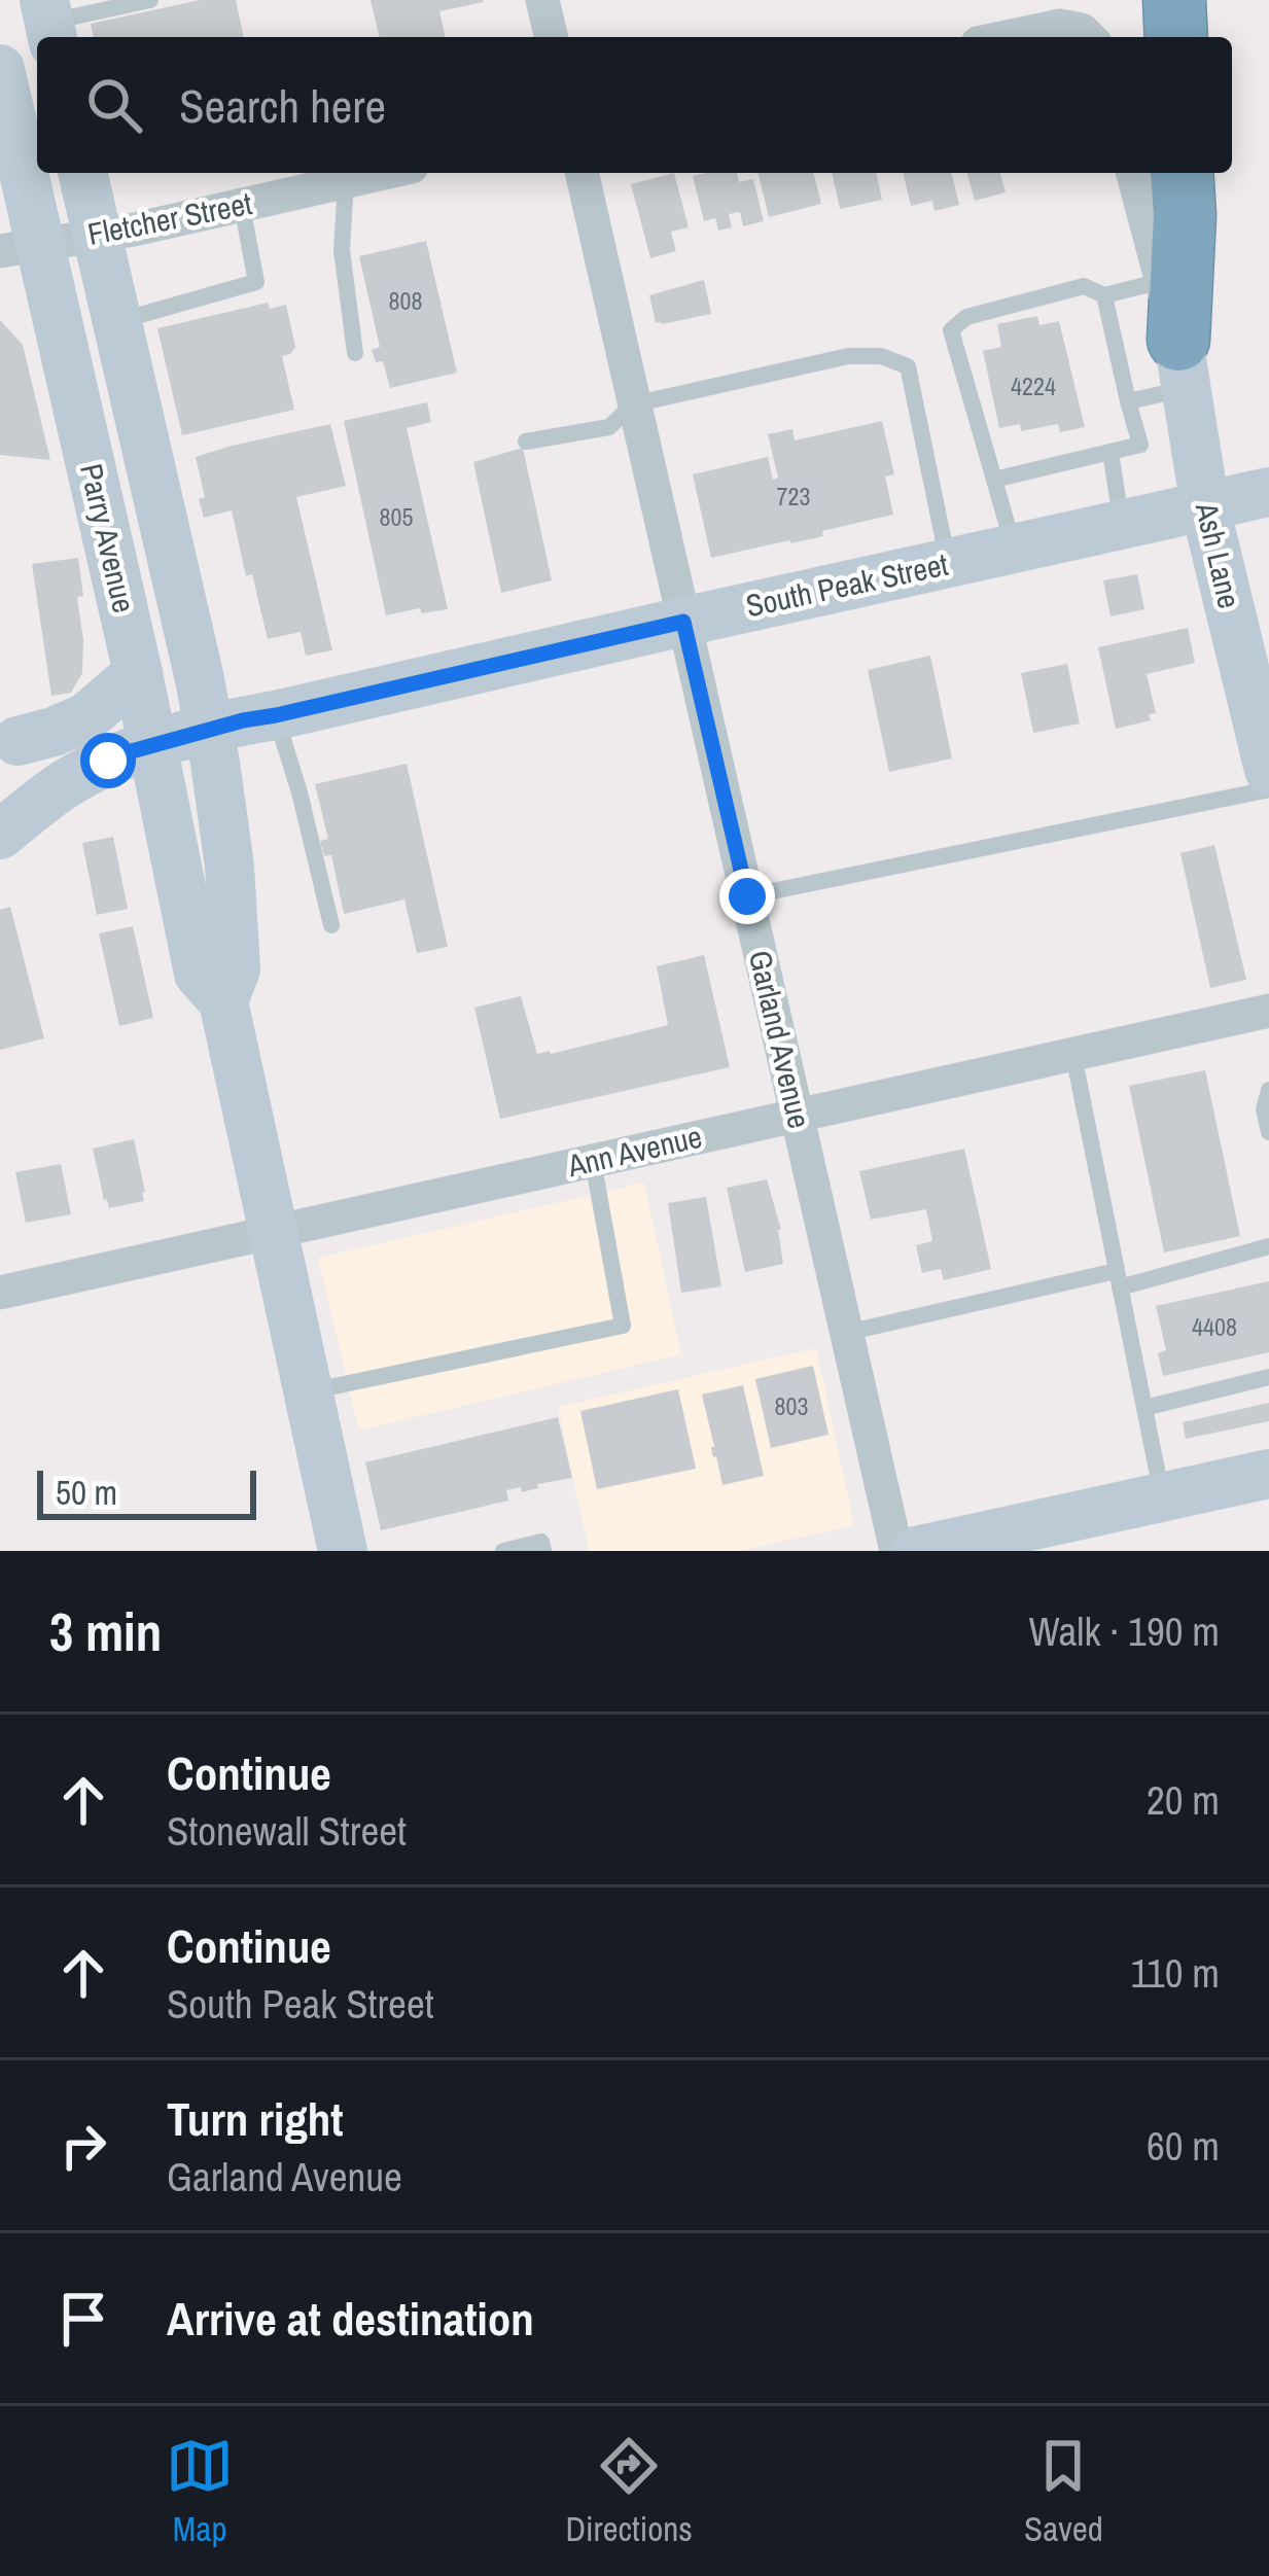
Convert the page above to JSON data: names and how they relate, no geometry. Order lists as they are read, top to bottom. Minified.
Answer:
{"streets":{"main road":["Parry Avenue","Ash Lane","South Peak Street"],"street":["Fletcher Street","Garland Avenue","Ann Avenue"]},"crossings":[["Fletcher Street","Parry Avenue"],["Parry Avenue","South Peak Street"],["Parry Avenue","Ann Avenue"],["Ash Lane","South Peak Street"],["South Peak Street","Garland Avenue"],["Garland Avenue","Ann Avenue"]],"house_numbers":["808","4224","723","805","4408","803"],"scale_bar":"50 m","page":{"search":"Search here","scale":"50 m","heading":["3 min","Walk · 190 m"],"list":[["Continue","Stonewall Street","20 m"],["Continue","South Peak Street","110 m"],["Turn right","Garland Avenue","60 m"],"Arrive at destination"],"nav":["Map","Directions","Saved"]}}
